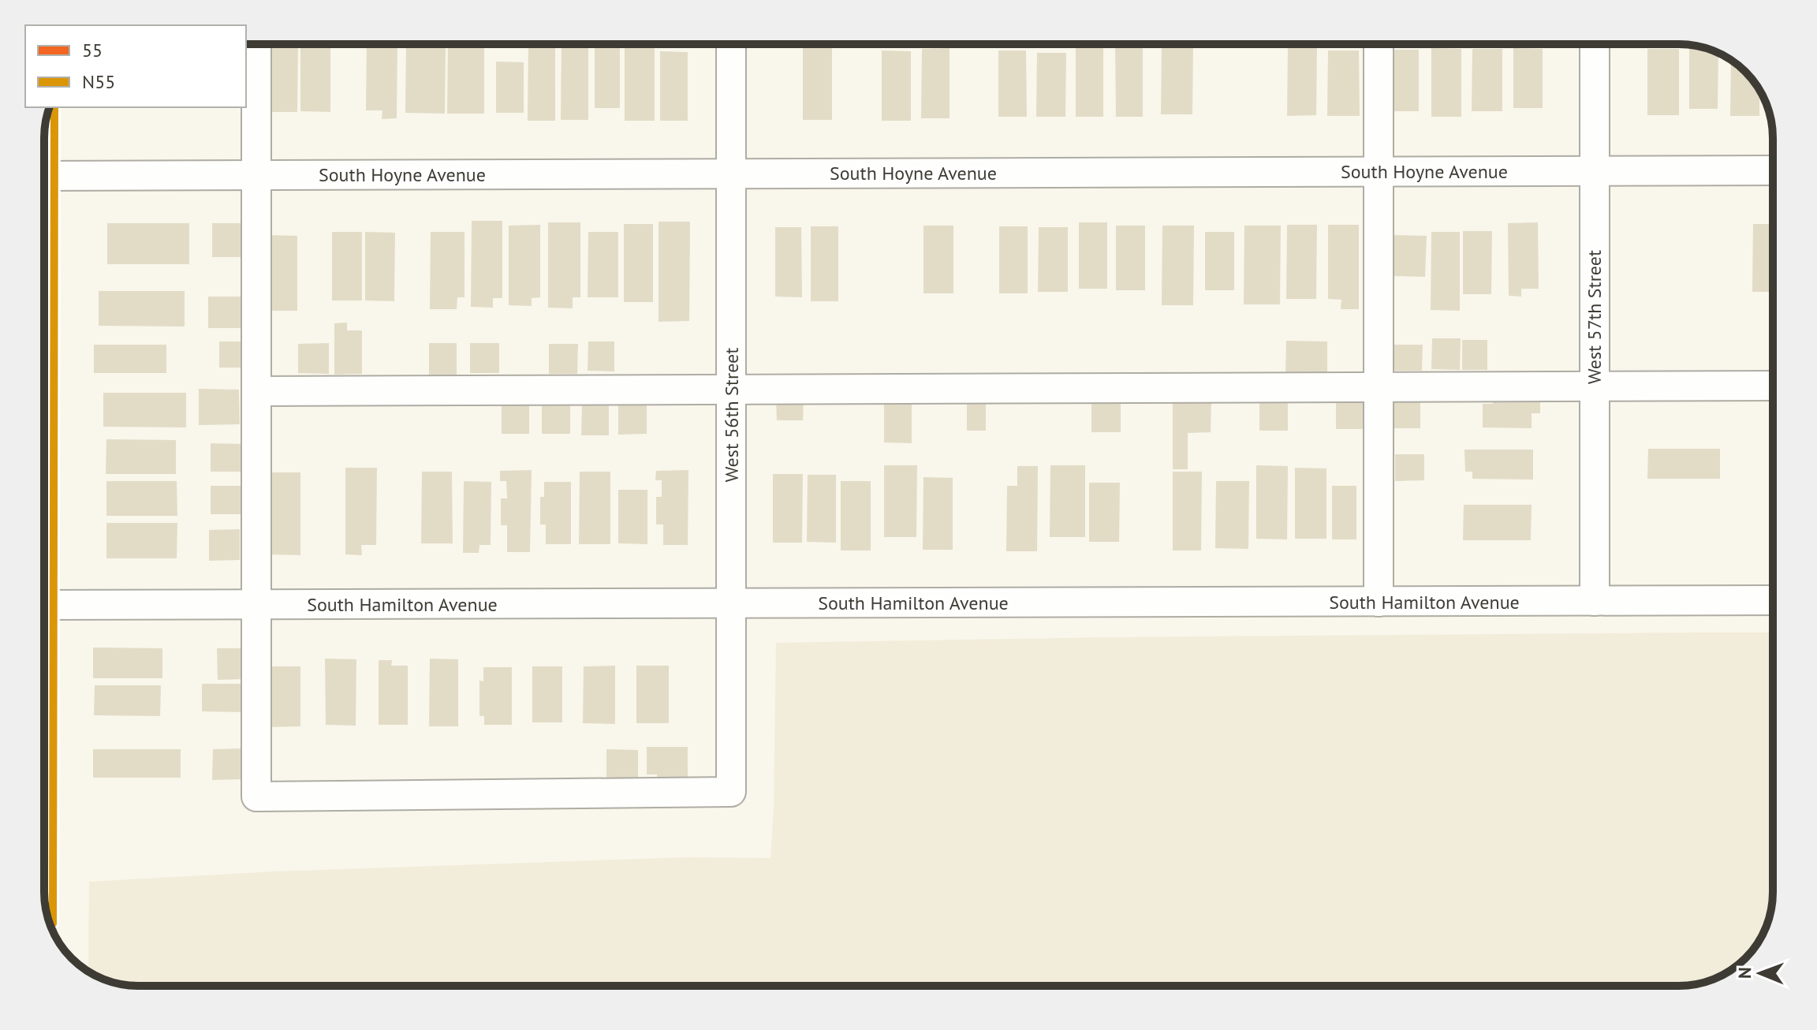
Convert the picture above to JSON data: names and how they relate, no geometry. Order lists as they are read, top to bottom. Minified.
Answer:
{"streets":{"street":["South Hoyne Avenue","West 57th Street","West 56th Street","South Hamilton Avenue"]},"crossings":[["South Hoyne Avenue","West 57th Street"],["South Hoyne Avenue","West 56th Street"],["West 57th Street","South Hamilton Avenue"],["West 56th Street","South Hamilton Avenue"]],"lines":["transit line N55"],"legend":["55","N55"],"north":"left"}
